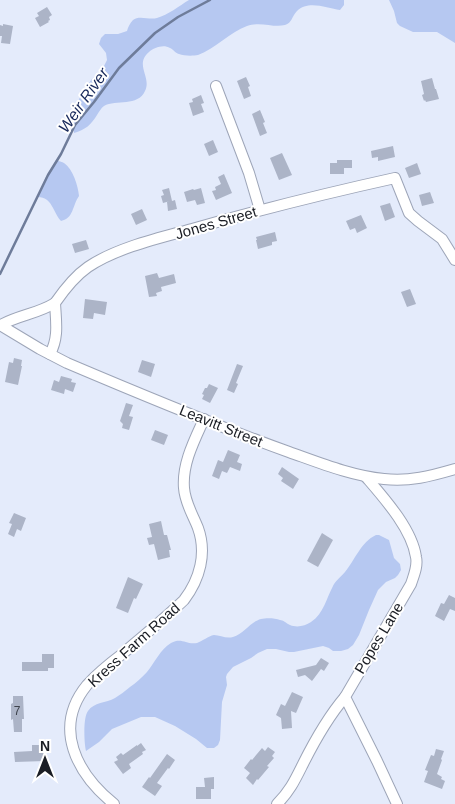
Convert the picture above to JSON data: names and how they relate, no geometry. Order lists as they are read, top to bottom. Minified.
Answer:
{"streets":{"street":["Jones Street","Leavitt Street","Popes Lane","Kress Farm Road"]},"crossings":[["Jones Street","Leavitt Street"],["Leavitt Street","Popes Lane"],["Leavitt Street","Kress Farm Road"]],"water":["Weir River"],"house_numbers":["7"],"north":"top"}
